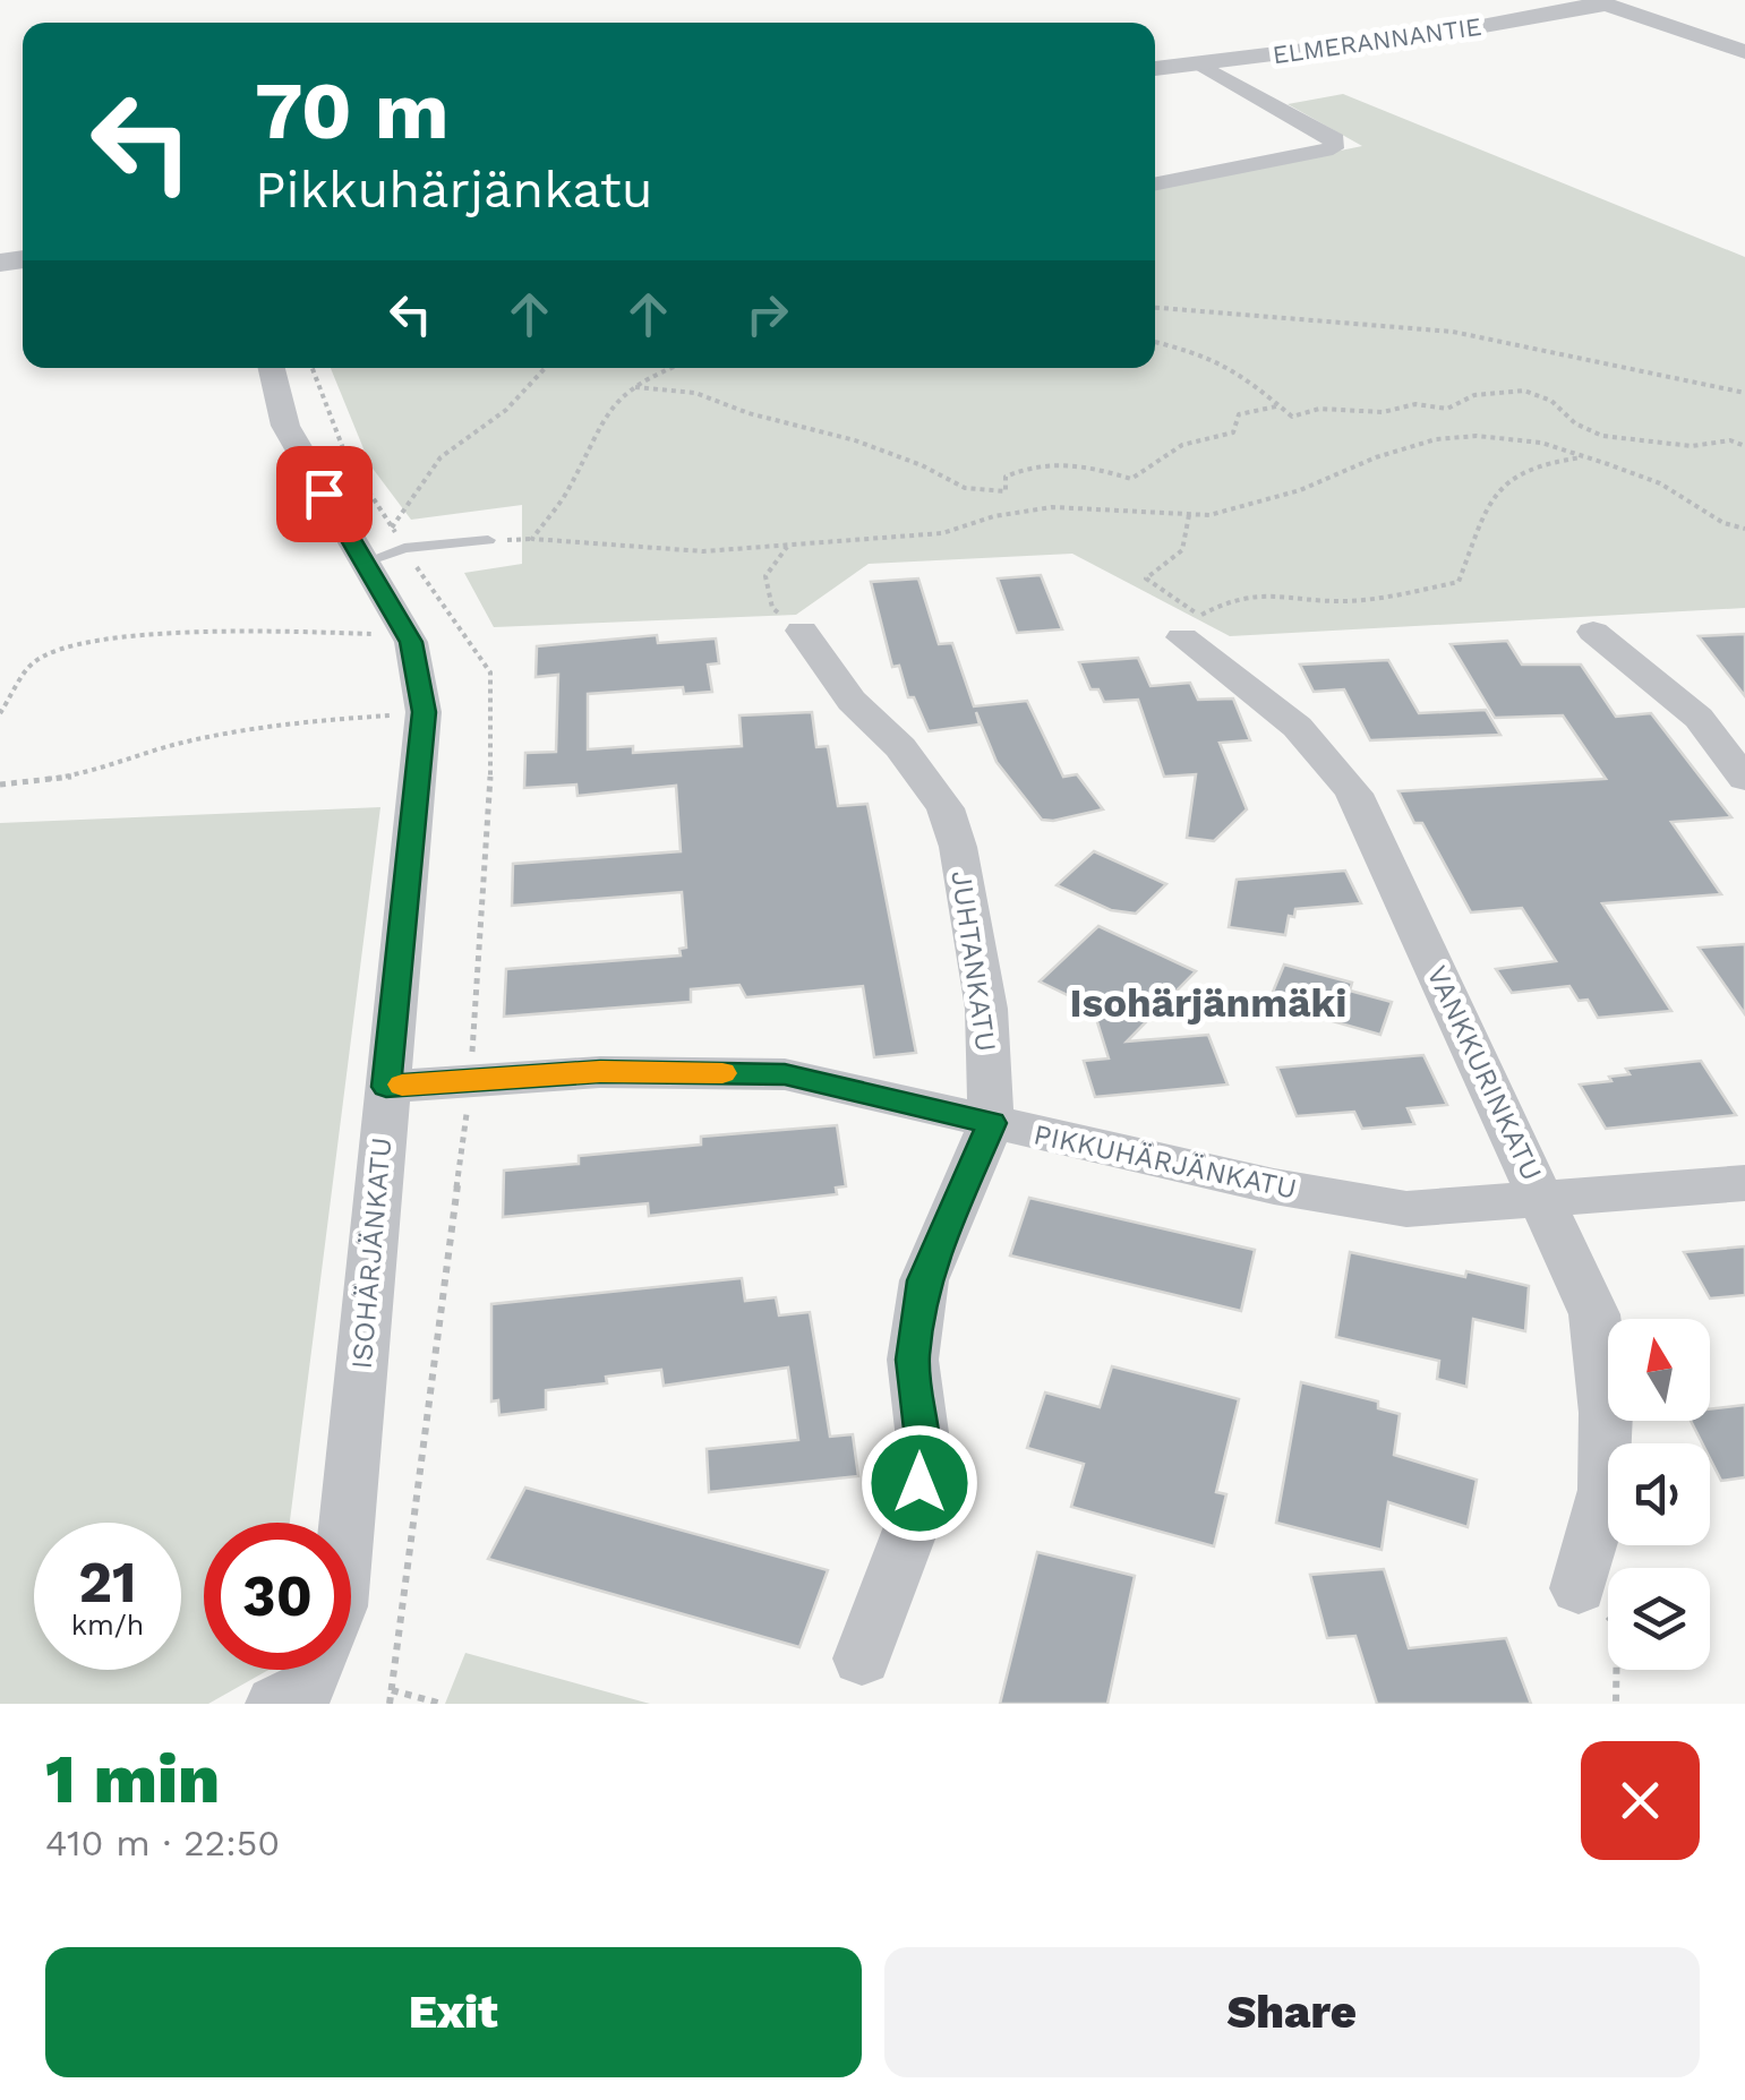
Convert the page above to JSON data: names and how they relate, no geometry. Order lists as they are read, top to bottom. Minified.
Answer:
{"streets":{"street":["ELMERANNANTIE","JUHTANKATU","VANKKURINKATU","PIKKUHÄRJÄNKATU","ISOHÄRJÄNKATU"]},"crossings":[["JUHTANKATU","PIKKUHÄRJÄNKATU"],["VANKKURINKATU","PIKKUHÄRJÄNKATU"],["PIKKUHÄRJÄNKATU","ISOHÄRJÄNKATU"]],"districts":["Isohärjänmäki"],"north":"top","page":{"turn":["70 m","Pikkuhärjänkatu"],"speed":"21 km/h","limit":"30","heading":["1 min","410 m · 22:50"],"buttons":["Exit","Share"]}}
